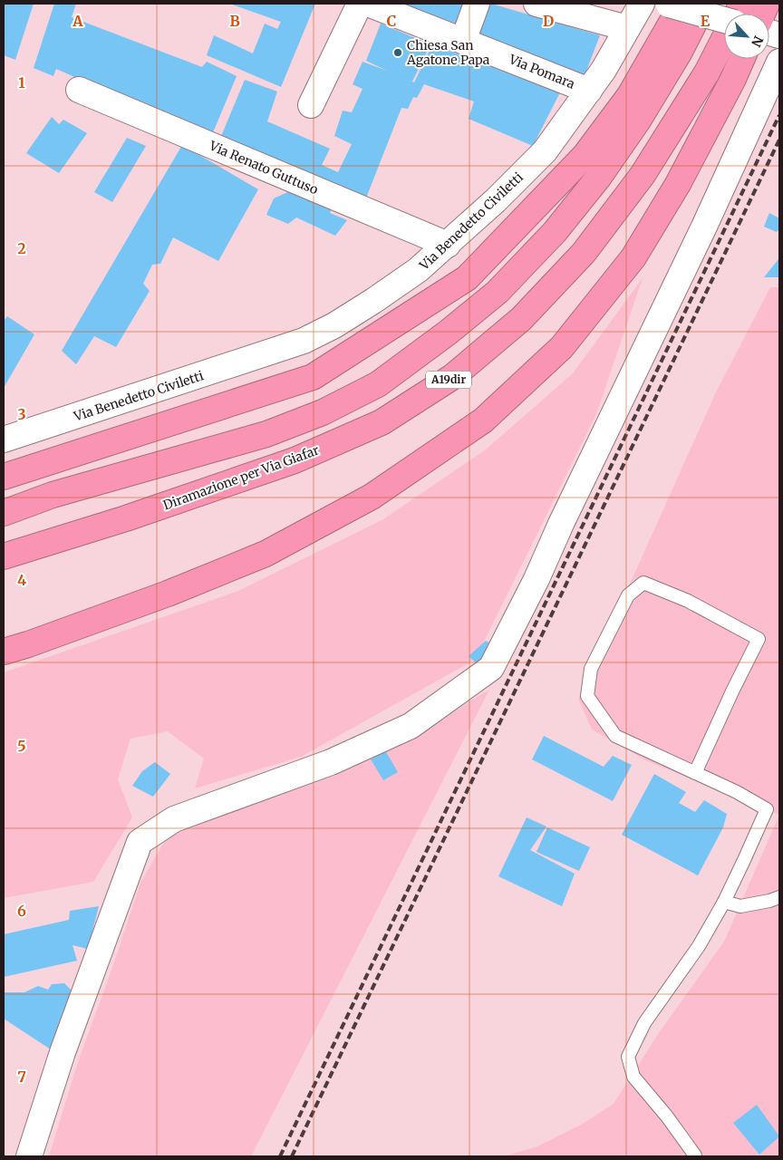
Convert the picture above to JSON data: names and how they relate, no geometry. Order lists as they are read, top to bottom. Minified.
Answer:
{"streets":{"highway":["A19dir","Diramazione per Via Giafar"],"street":["Via Pomara","Via Renato Guttuso","Via Benedetto Civiletti"]},"crossings":[["Via Pomara","Via Benedetto Civiletti"],["Via Renato Guttuso","Via Benedetto Civiletti"]],"places":["Chiesa San Agatone Papa"],"north":"bottom right","grid":{"columns":["A","B","C","D","E"],"rows":["1","2","3","4","5","6","7"]}}
